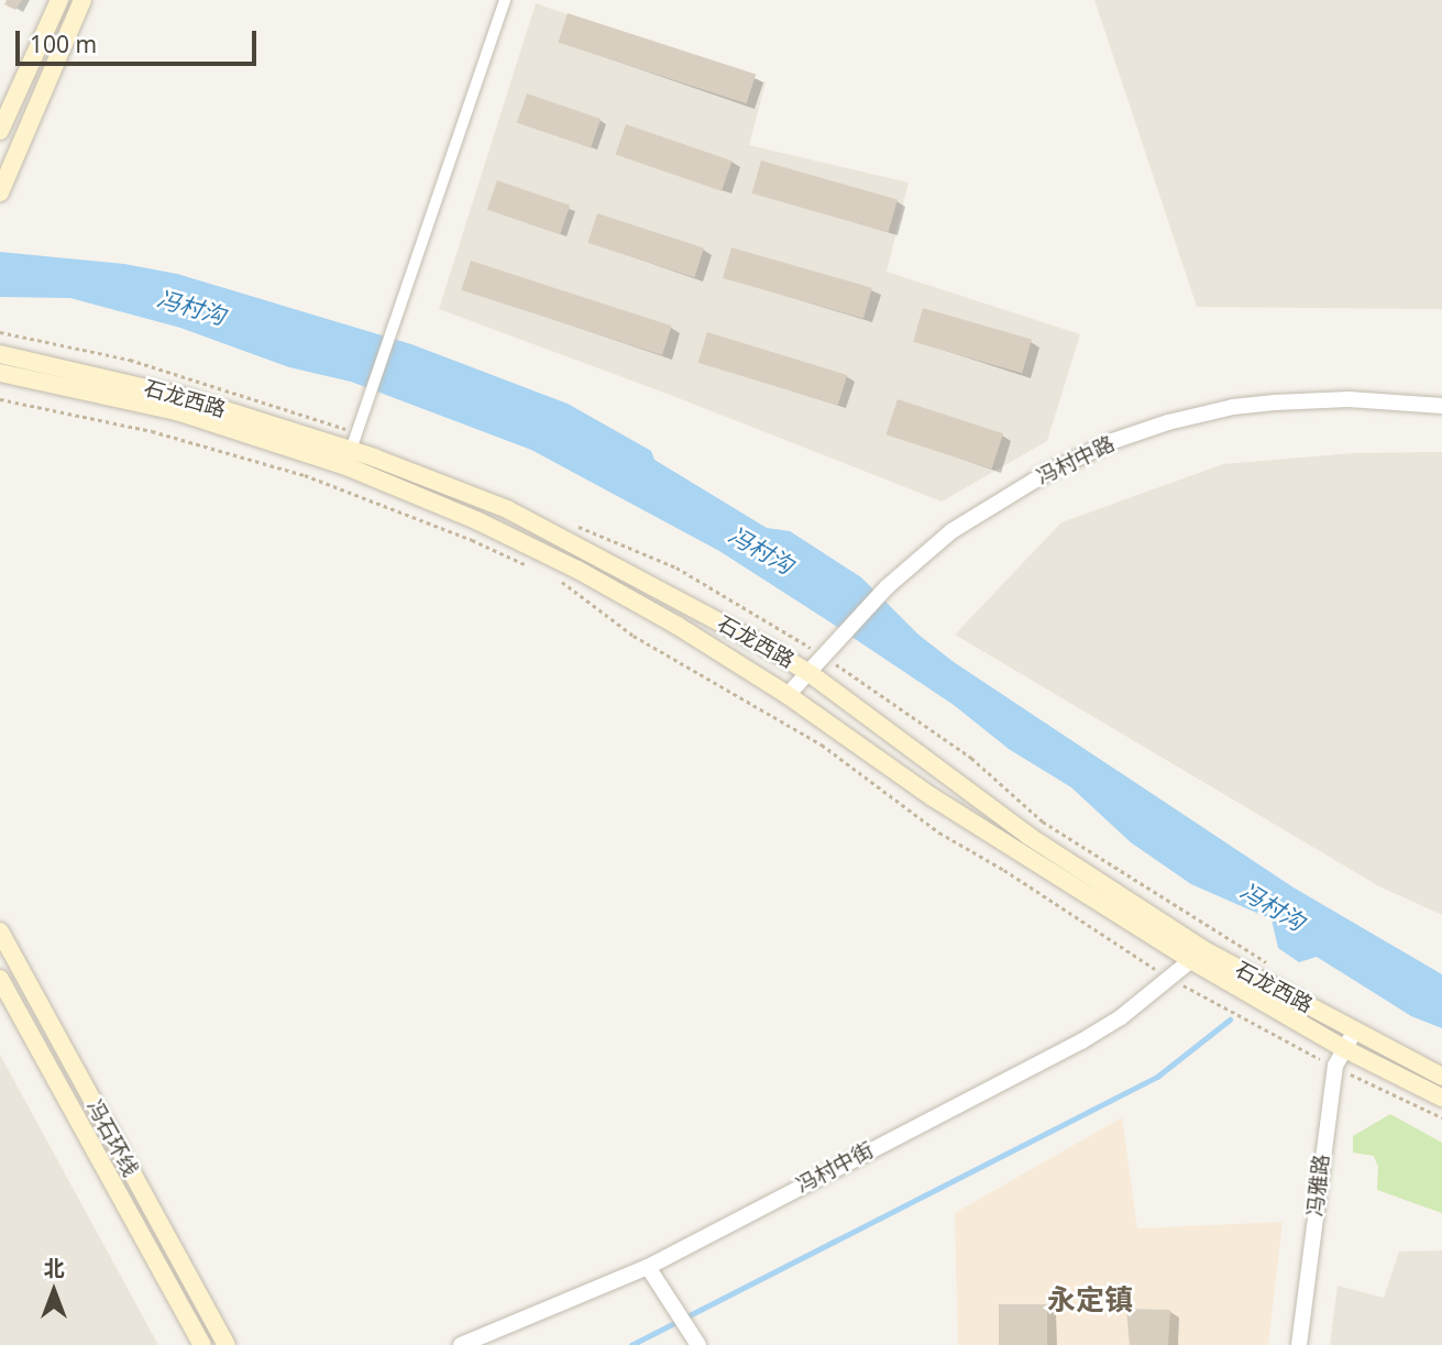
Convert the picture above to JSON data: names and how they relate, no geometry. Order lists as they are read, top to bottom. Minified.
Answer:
{"streets":{"main road":["石龙西路","冯石环线"],"street":["冯村中路","冯村中街","冯雅路"]},"crossings":[["石龙西路","冯村中路"],["石龙西路","冯村中街"],["石龙西路","冯雅路"]],"districts":["永定镇"],"water":["冯村沟"],"scale_bar":"100 m","north":"top"}
